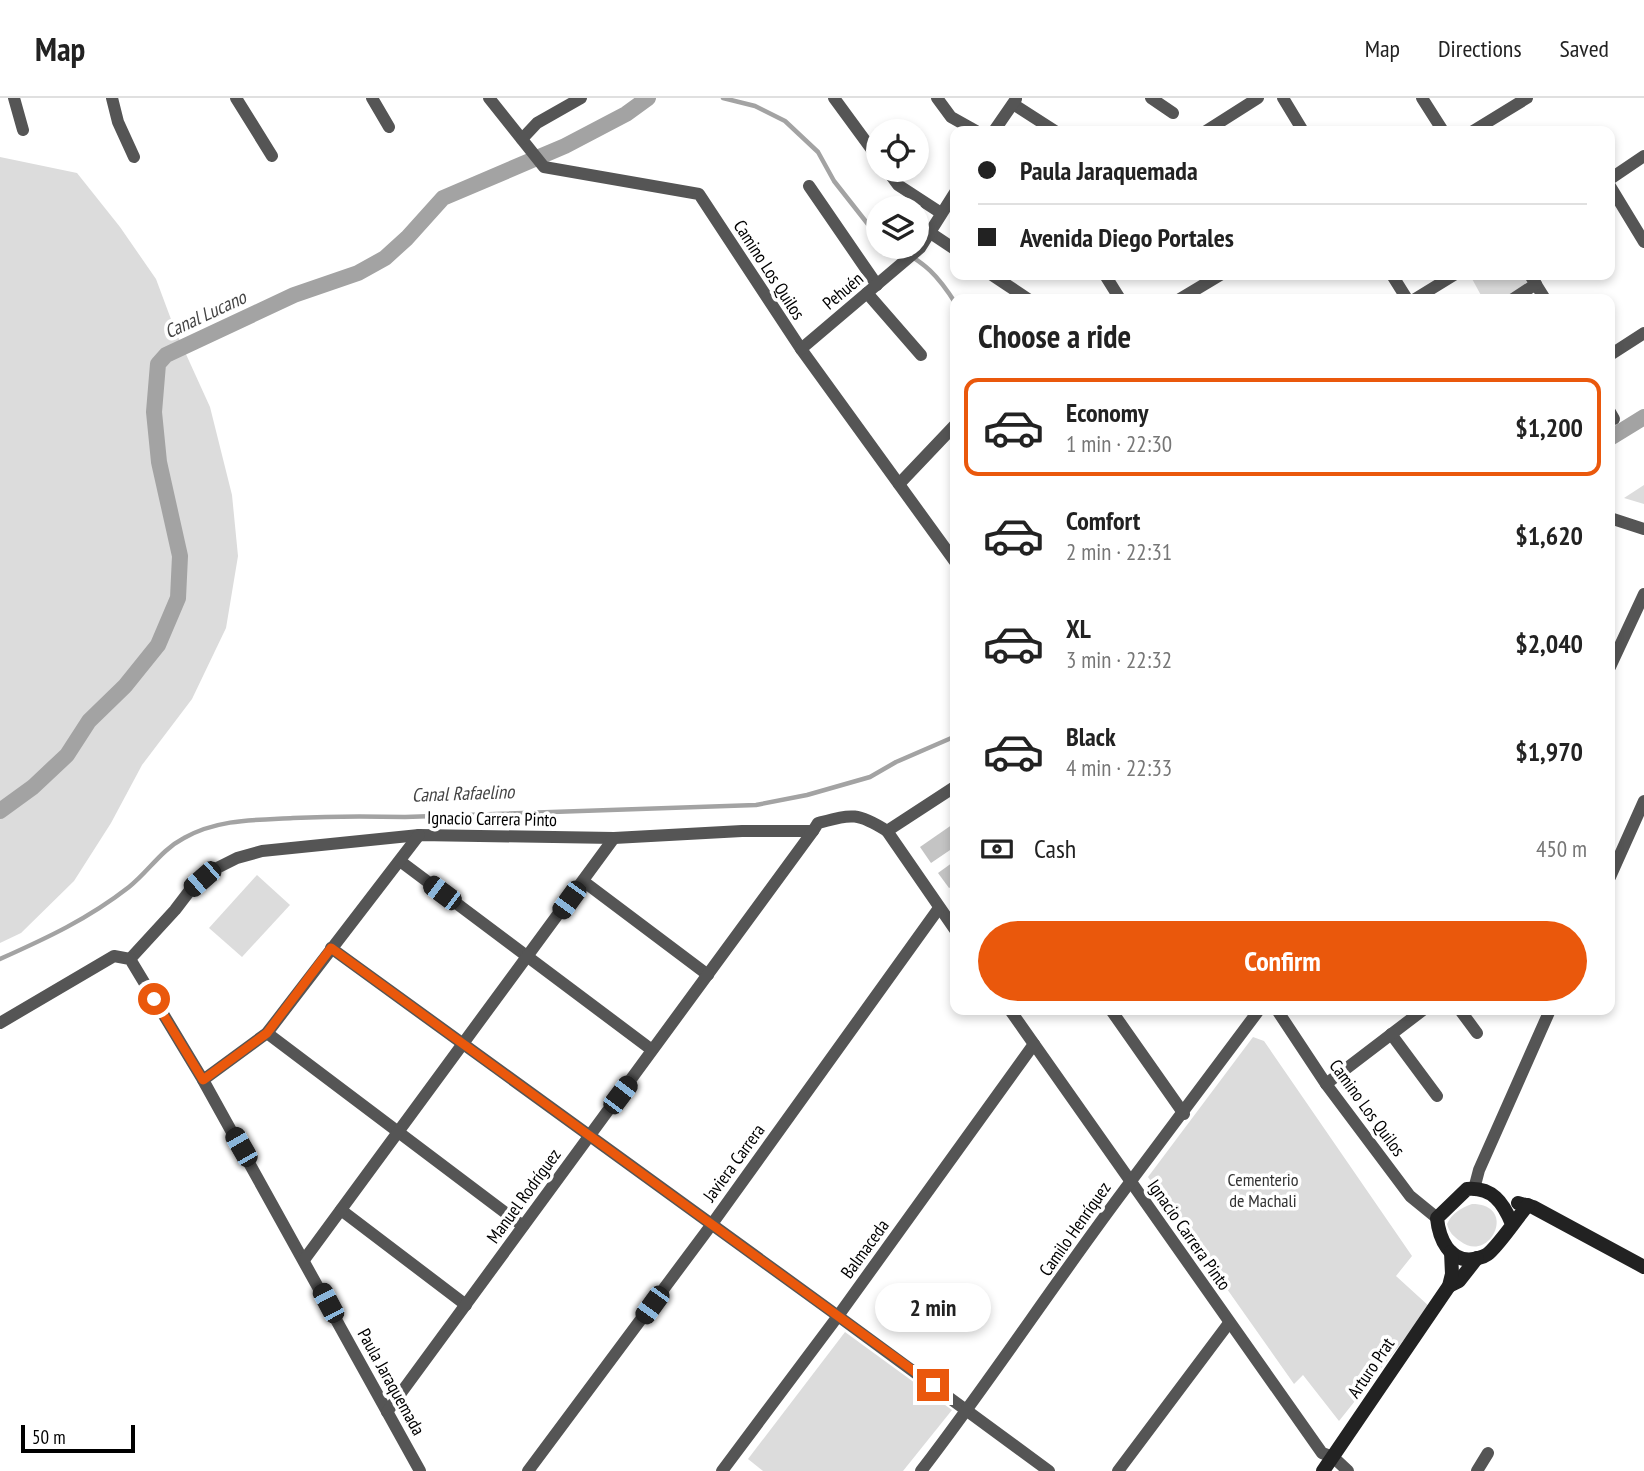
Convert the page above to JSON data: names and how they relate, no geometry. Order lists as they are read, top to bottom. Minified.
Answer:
{"streets":{"main road":["Arturo Prat"],"street":["Camino Los Quilos","Pehuén","Ignacio Carrera Pinto","Javiera Carrera","Manuel Rodríguez","Camilo Henríquez","Balmaceda","Paula Jaraquemada"]},"crossings":[["Camino Los Quilos","Pehuén"],["Camino Los Quilos","Arturo Prat"],["Ignacio Carrera Pinto","Manuel Rodríguez"],["Ignacio Carrera Pinto","Camilo Henríquez"],["Ignacio Carrera Pinto","Balmaceda"],["Ignacio Carrera Pinto","Arturo Prat"],["Ignacio Carrera Pinto","Paula Jaraquemada"],["Manuel Rodríguez","Paula Jaraquemada"]],"water":["Canal Lucano","Canal Rafaelino"],"parks":["Cementerio de Machali"],"scale_bar":"50 m","page":{"header":"Map","nav":["Map","Directions","Saved"],"banner":["Paula Jaraquemada","Avenida Diego Portales"],"heading":"Choose a ride","list":[{"name":"Economy","note":"1 min · 22:30","value":"$1,200"},{"name":"Comfort","note":"2 min · 22:31","value":"$1,620"},{"name":"XL","note":"3 min · 22:32","value":"$2,040"},{"name":"Black","note":"4 min · 22:33","value":"$1,970"}],"pay":["Cash","450 m"],"buttons":"Confirm","bubble":"2 min","scale":"50 m"}}
